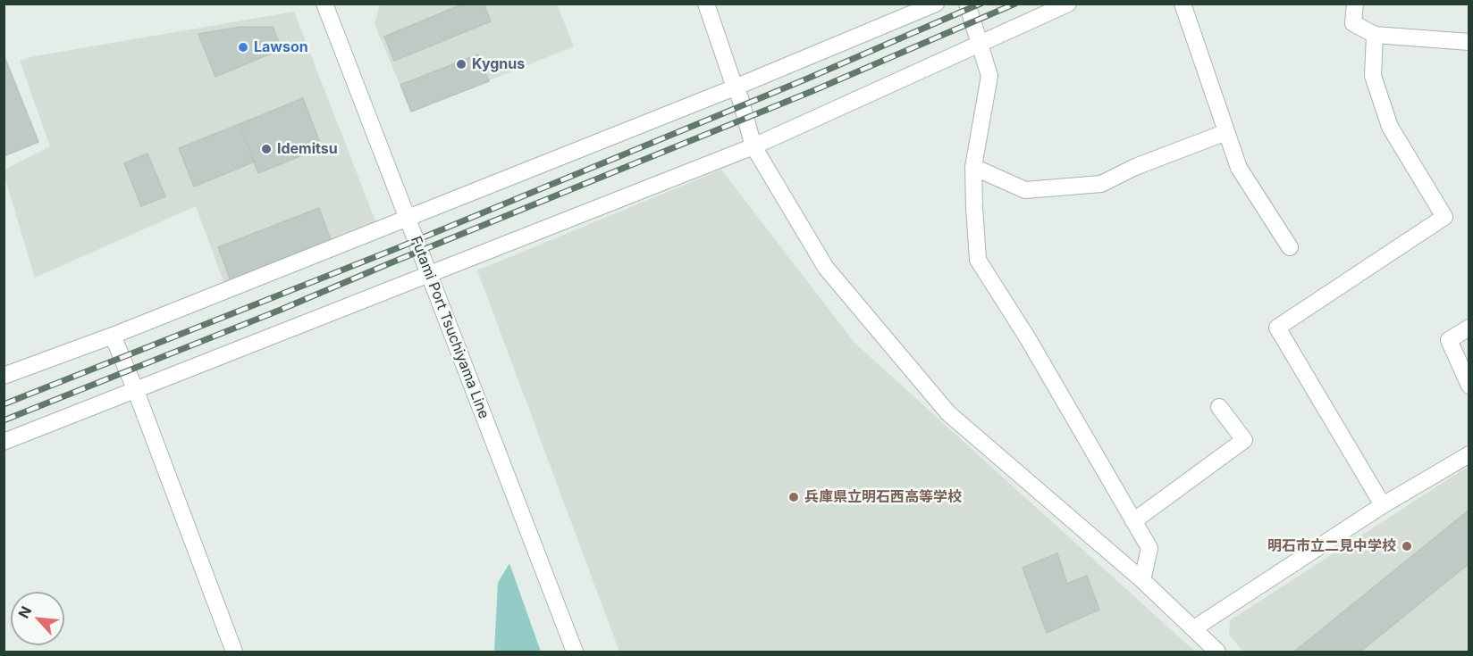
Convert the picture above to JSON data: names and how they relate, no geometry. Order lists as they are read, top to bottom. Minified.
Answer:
{"streets":{"street":["Futami Port Tsuchiyama Line"]},"places":["Lawson","Kygnus","Idemitsu","兵庫県立明石西高等学校","明石市立二見中学校"],"north":"top left"}
